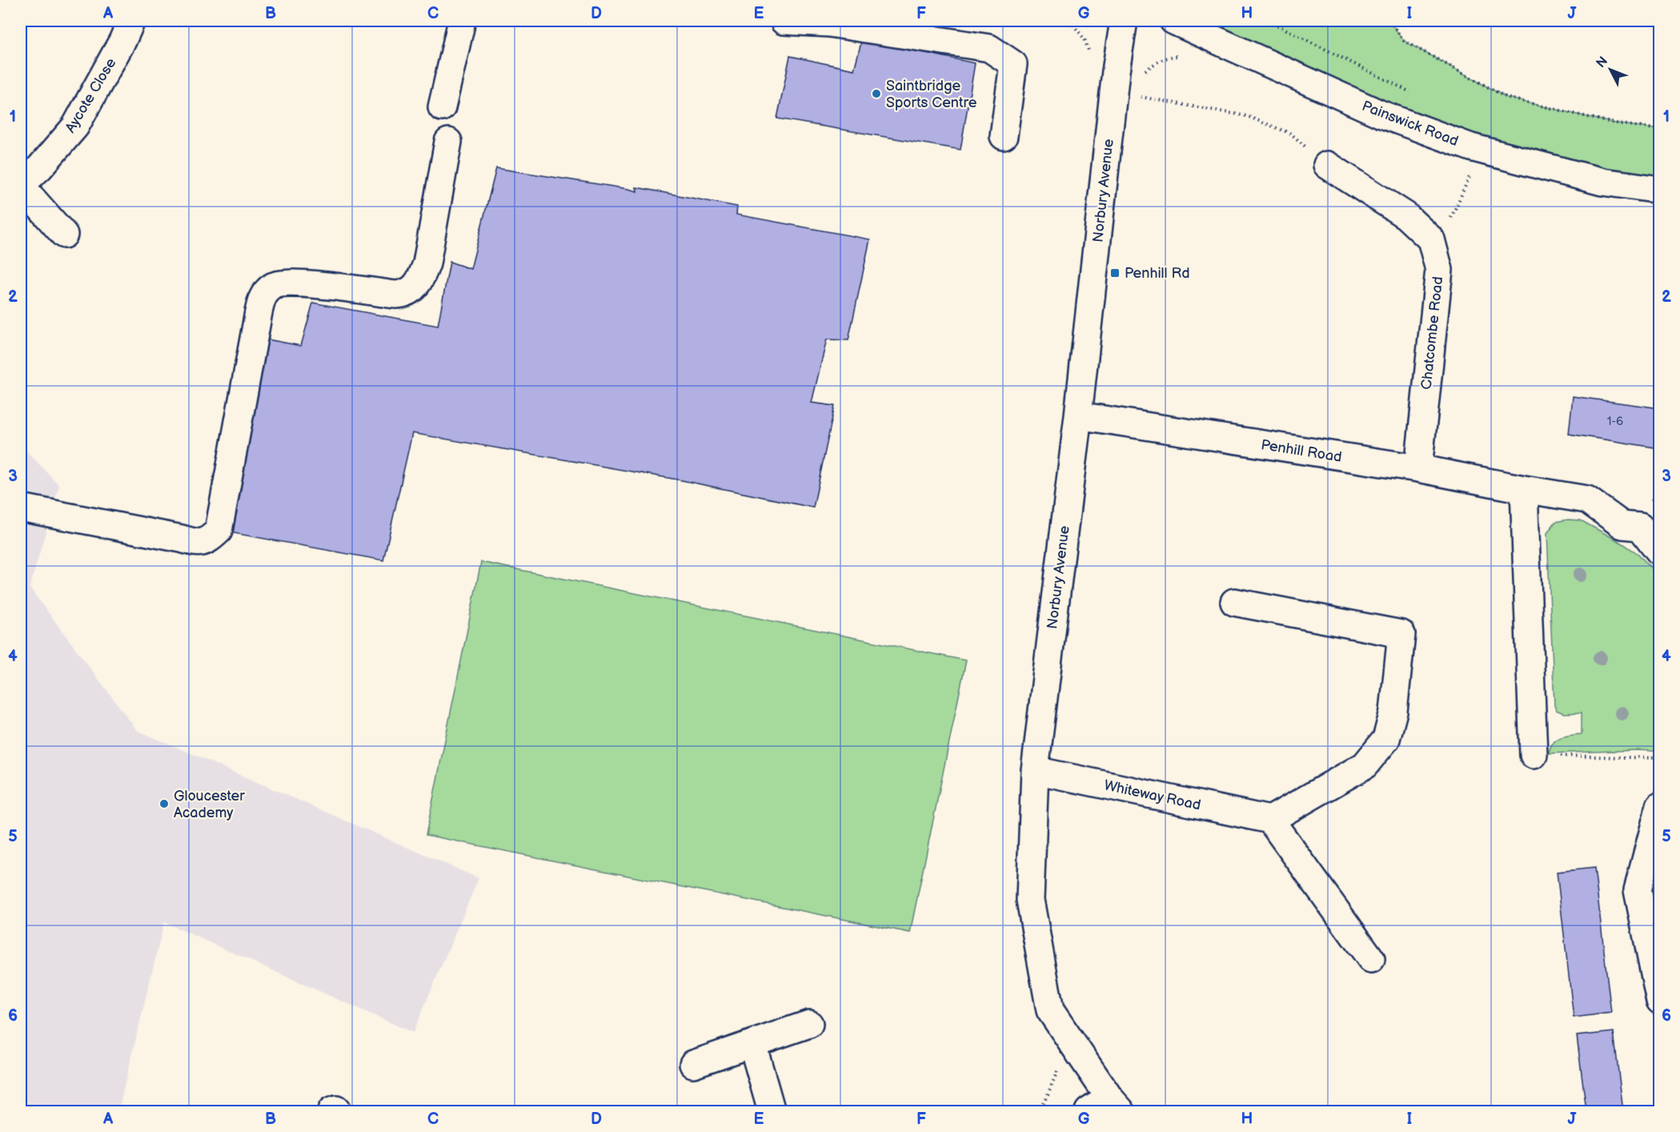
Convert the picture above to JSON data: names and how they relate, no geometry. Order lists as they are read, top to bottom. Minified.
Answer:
{"streets":{"street":["Aycote Close","Painswick Road","Norbury Avenue","Chatcombe Road","Penhill Road","Whiteway Road"]},"crossings":[["Norbury Avenue","Penhill Road"],["Norbury Avenue","Whiteway Road"],["Chatcombe Road","Penhill Road"]],"places":{"other":["Saintbridge Sports Centre","Gloucester Academy"],"transit":["Penhill Rd"]},"house_numbers":["1-6"],"north":"top left","grid":{"columns":["A","B","C","D","E","F","G","H","I","J"],"rows":["1","2","3","4","5","6"]}}
